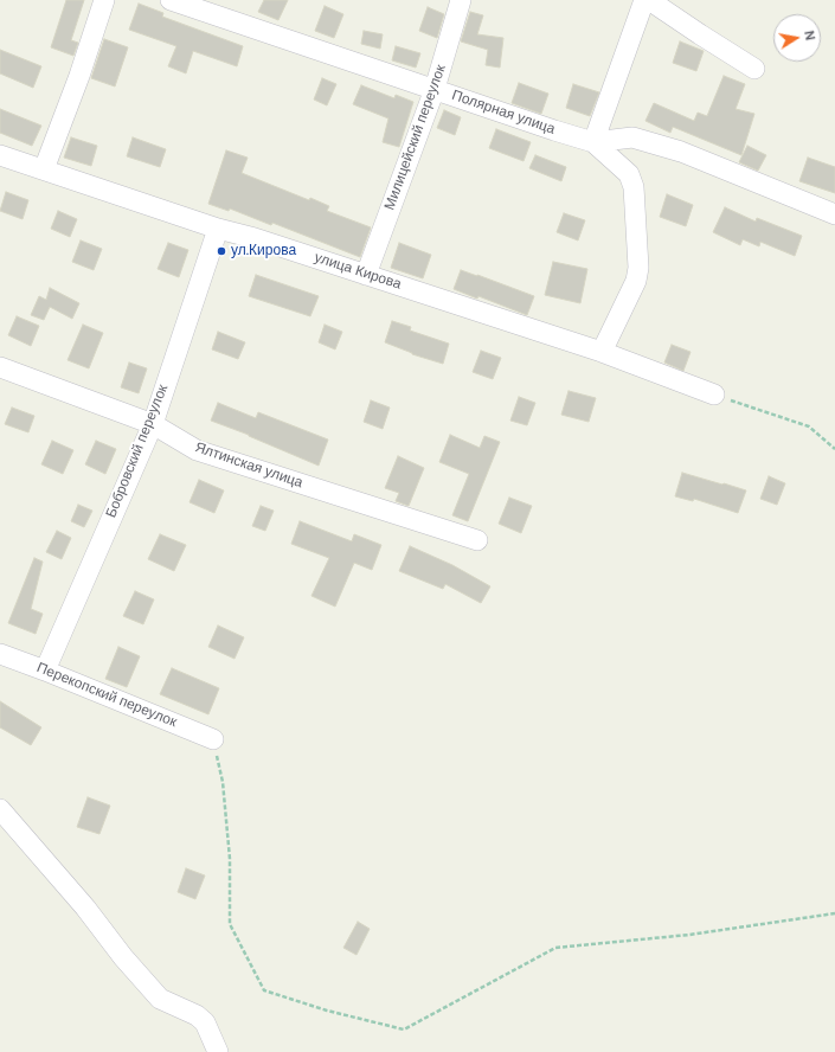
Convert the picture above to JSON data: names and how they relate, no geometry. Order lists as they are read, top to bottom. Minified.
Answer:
{"streets":{"street":["Полярная улица","Милицейский переулок","улица Кирова","Бобровский переулок","Ялтинская улица","Перекопский переулок"]},"crossings":[["Полярная улица","Милицейский переулок"],["Милицейский переулок","улица Кирова"],["улица Кирова","Бобровский переулок"],["Бобровский переулок","Ялтинская улица"],["Бобровский переулок","Перекопский переулок"]],"places":["ул.Кирова"],"north":"right"}
